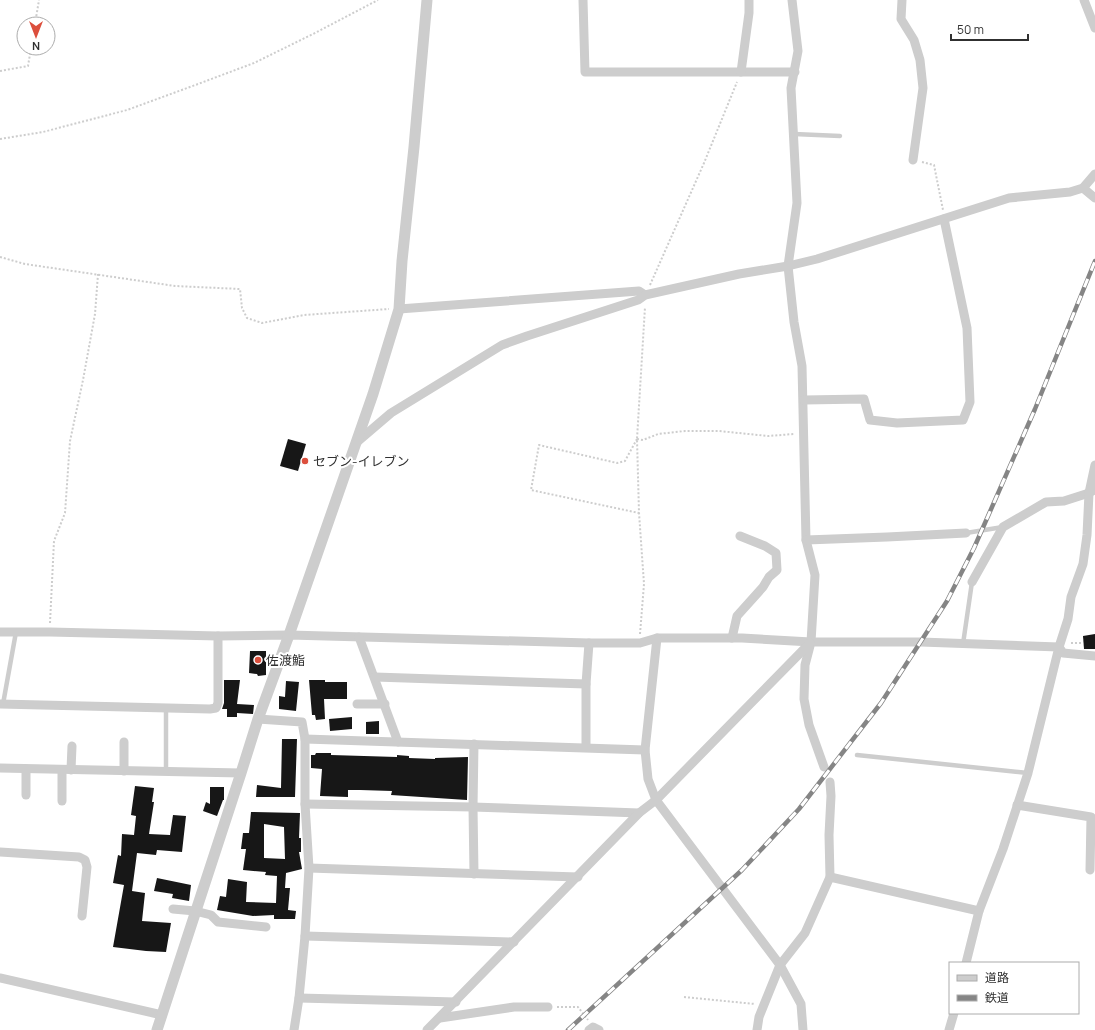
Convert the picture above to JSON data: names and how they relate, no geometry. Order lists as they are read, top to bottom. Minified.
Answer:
{"places":["セブン-イレブン","佐渡鮨"],"legend":["道路","鉄道"],"scale_bar":"50 m","north":"bottom"}
